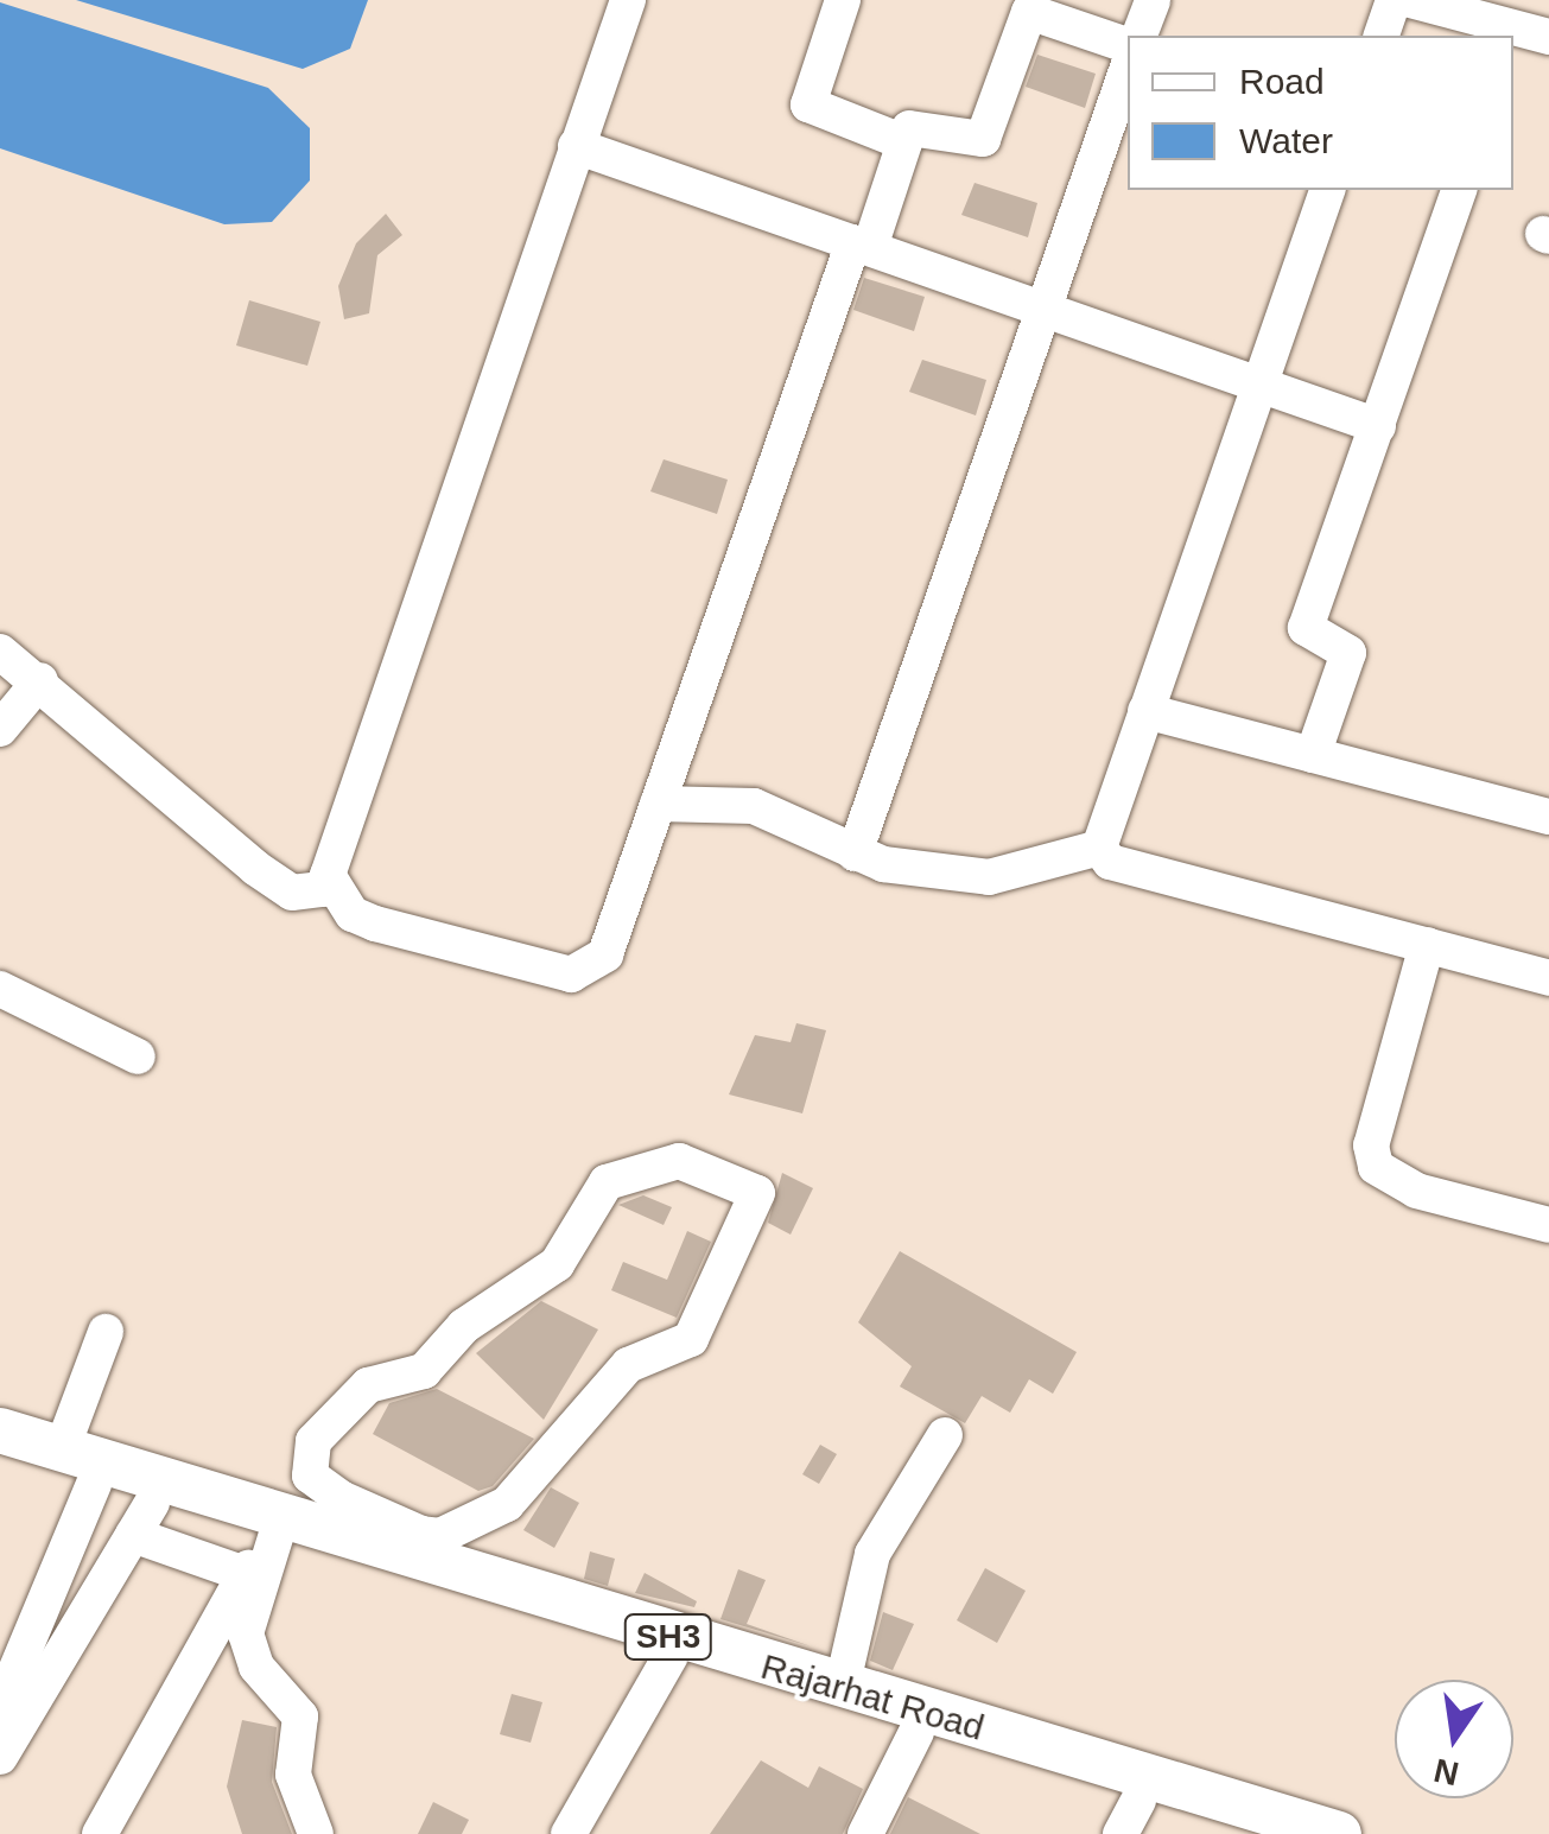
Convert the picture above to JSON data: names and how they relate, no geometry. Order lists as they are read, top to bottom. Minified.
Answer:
{"streets":{"main road":["SH3","Rajarhat Road"]},"legend":["Road","Water"],"north":"bottom"}
